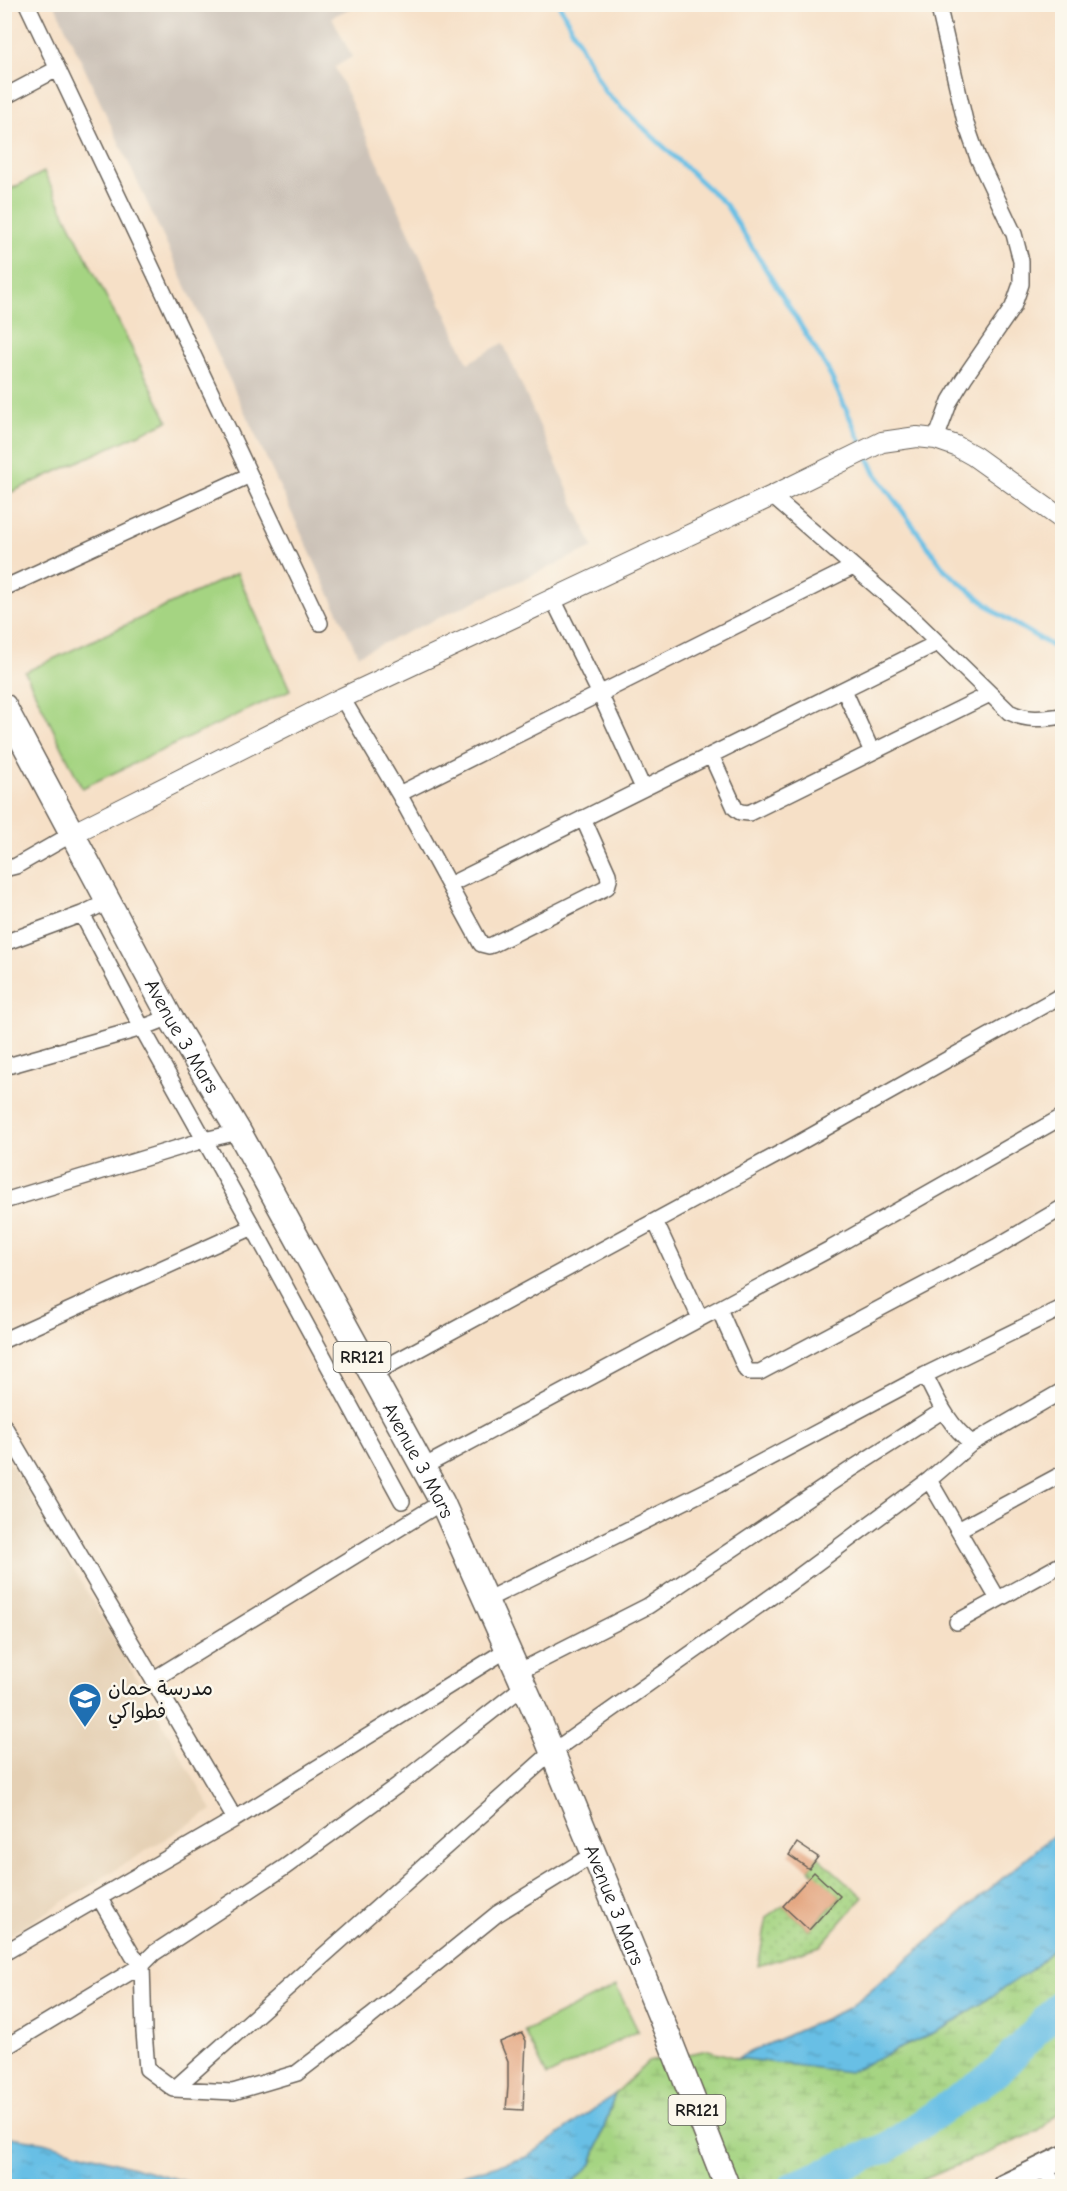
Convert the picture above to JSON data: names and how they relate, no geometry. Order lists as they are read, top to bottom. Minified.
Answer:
{"streets":{"main road":["Avenue 3 Mars","RR121"]},"places":{"school or university":["مدرسة حمان فطواكي"]}}
